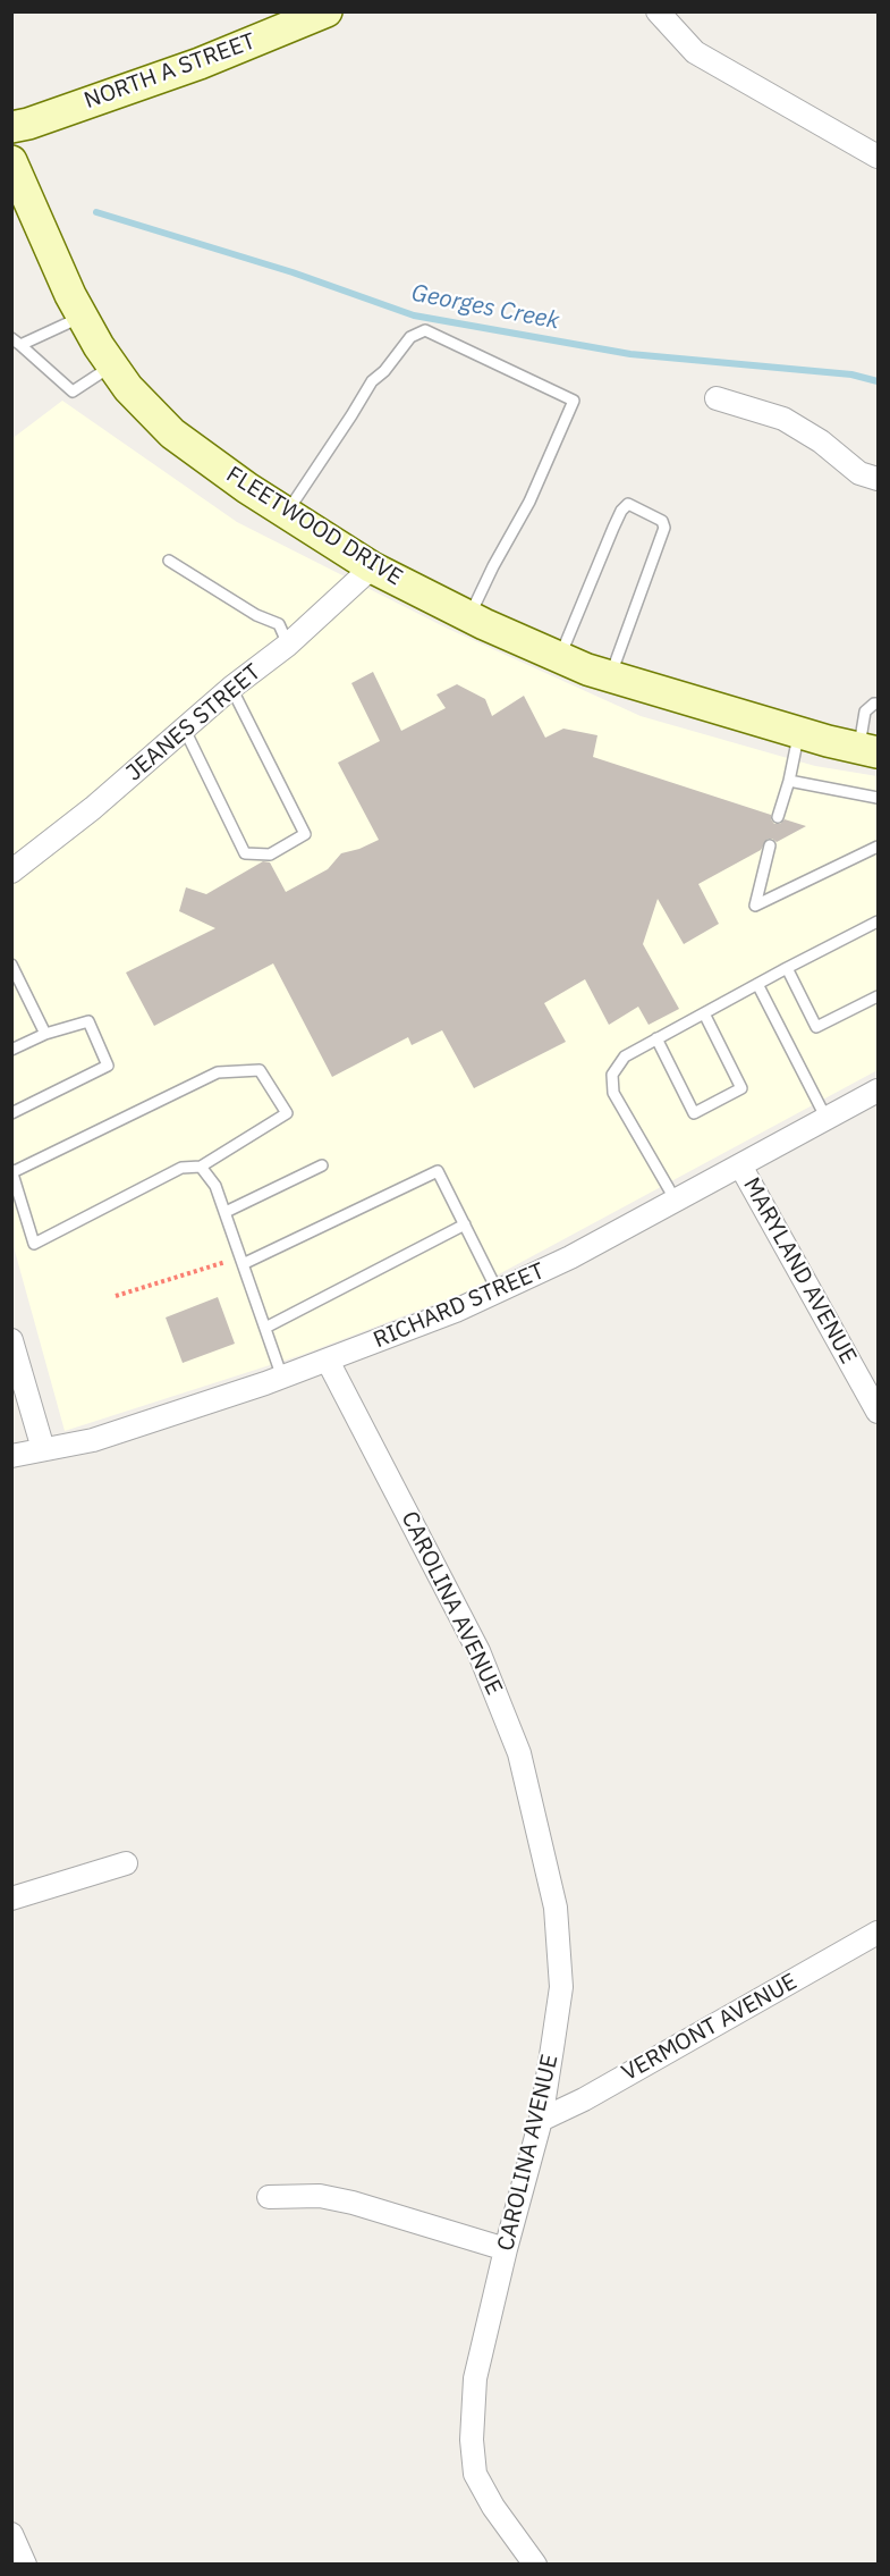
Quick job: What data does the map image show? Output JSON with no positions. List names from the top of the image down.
{
  "streets": {
    "street": [
      "NORTH A STREET",
      "FLEETWOOD DRIVE",
      "JEANES STREET",
      "MARYLAND AVENUE",
      "RICHARD STREET",
      "CAROLINA AVENUE",
      "VERMONT AVENUE"
    ]
  },
  "crossings": [
    ["FLEETWOOD DRIVE", "JEANES STREET"],
    ["MARYLAND AVENUE", "RICHARD STREET"],
    ["RICHARD STREET", "CAROLINA AVENUE"],
    ["CAROLINA AVENUE", "VERMONT AVENUE"]
  ],
  "water": ["Georges Creek"]
}
